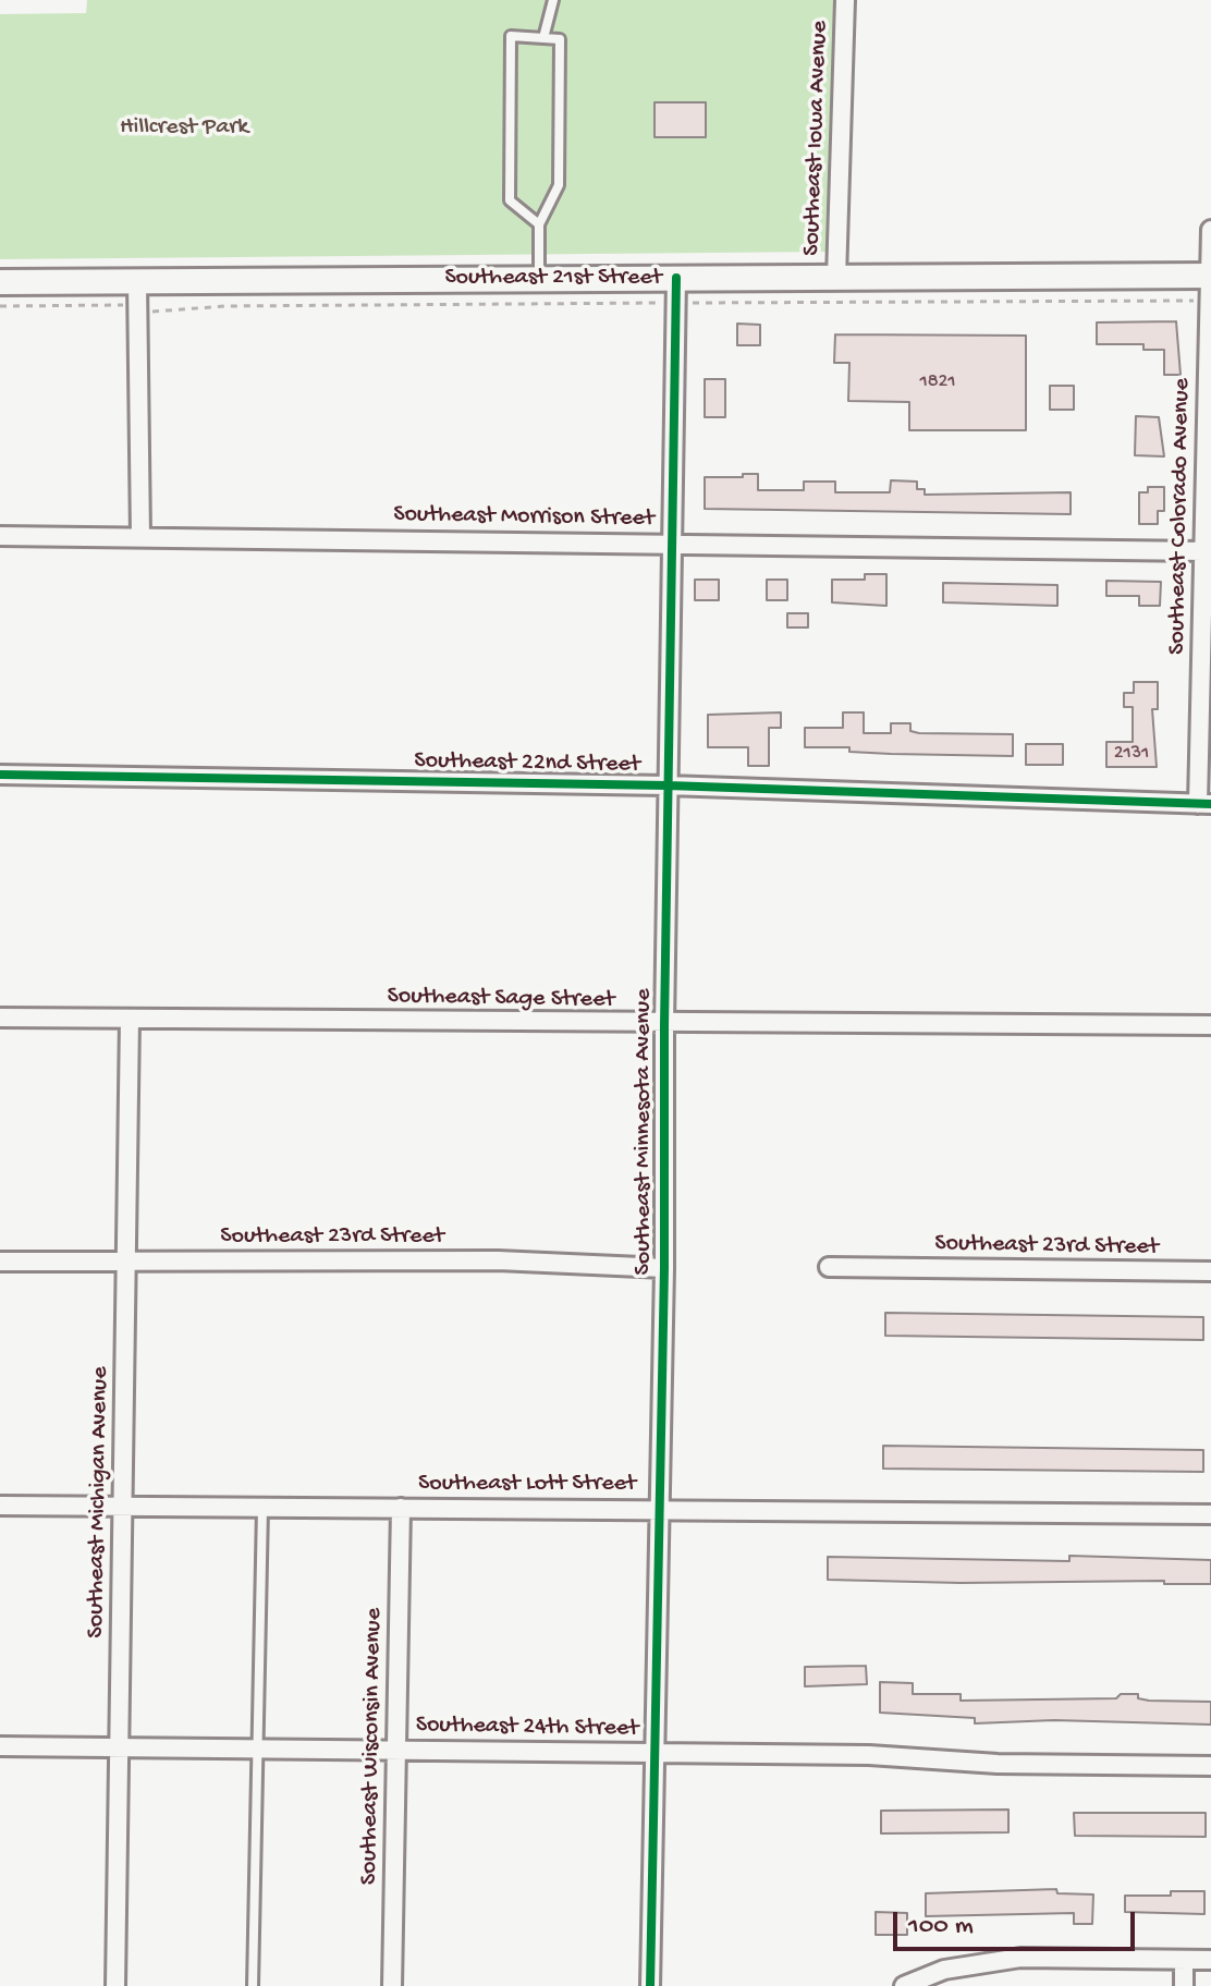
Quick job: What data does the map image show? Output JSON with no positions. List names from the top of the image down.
{
  "streets": {
    "main road": ["Southeast 21st Street"],
    "street": [
      "Southeast Iowa Avenue",
      "Southeast Colorado Avenue",
      "Southeast Morrison Street",
      "Southeast 22nd Street",
      "Southeast Sage Street",
      "Southeast Minnesota Avenue",
      "Southeast 23rd Street",
      "Southeast Lott Street",
      "Southeast Michigan Avenue",
      "Southeast 24th Street",
      "Southeast Wisconsin Avenue"
    ]
  },
  "crossings": [
    ["Southeast Iowa Avenue", "Southeast 21st Street"],
    ["Southeast 21st Street", "Southeast Colorado Avenue"],
    ["Southeast 21st Street", "Southeast Minnesota Avenue"],
    ["Southeast Colorado Avenue", "Southeast Morrison Street"],
    ["Southeast Colorado Avenue", "Southeast 22nd Street"],
    ["Southeast Morrison Street", "Southeast Minnesota Avenue"],
    ["Southeast 22nd Street", "Southeast Minnesota Avenue"],
    ["Southeast Sage Street", "Southeast Minnesota Avenue"],
    ["Southeast Sage Street", "Southeast Michigan Avenue"],
    ["Southeast Minnesota Avenue", "Southeast 23rd Street"],
    ["Southeast Minnesota Avenue", "Southeast Lott Street"],
    ["Southeast Minnesota Avenue", "Southeast 24th Street"],
    ["Southeast 23rd Street", "Southeast Michigan Avenue"],
    ["Southeast Lott Street", "Southeast Michigan Avenue"],
    ["Southeast Lott Street", "Southeast Wisconsin Avenue"],
    ["Southeast Michigan Avenue", "Southeast 24th Street"],
    ["Southeast 24th Street", "Southeast Wisconsin Avenue"]
  ],
  "parks": ["Hillcrest Park"],
  "house_numbers": ["1821", "2131"],
  "scale_bar": "100 m"
}
